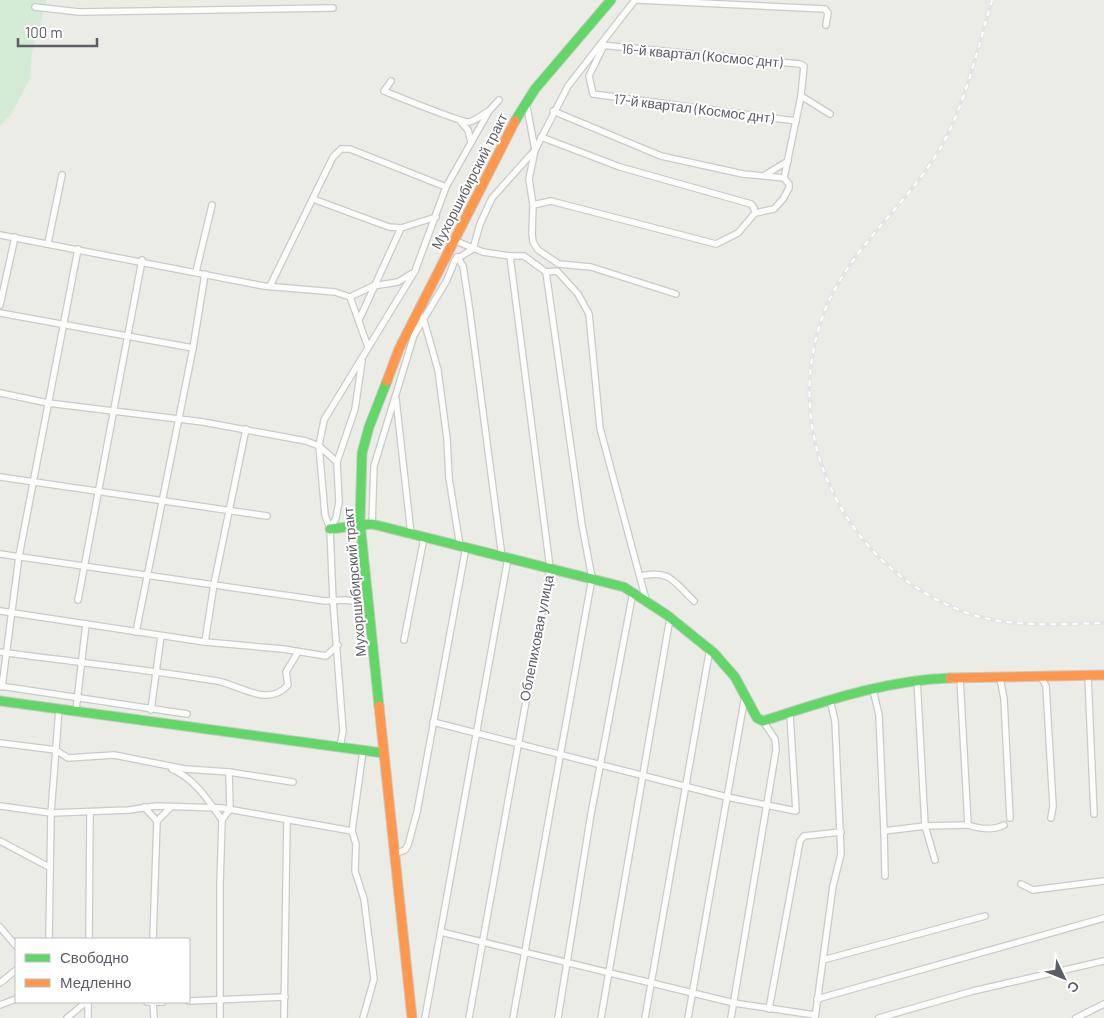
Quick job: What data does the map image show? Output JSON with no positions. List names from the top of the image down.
{
  "streets": {
    "street": [
      "16-й квартал (Космос днт)",
      "17-й квартал (Космос днт)",
      "Мухоршибирский тракт",
      "Облепиховая улица"
    ]
  },
  "crossings": [
    ["16-й квартал (Космос днт)", "17-й квартал (Космос днт)"]
  ],
  "legend": ["Свободно", "Медленно"],
  "scale_bar": "100 m",
  "north": "bottom right"
}
